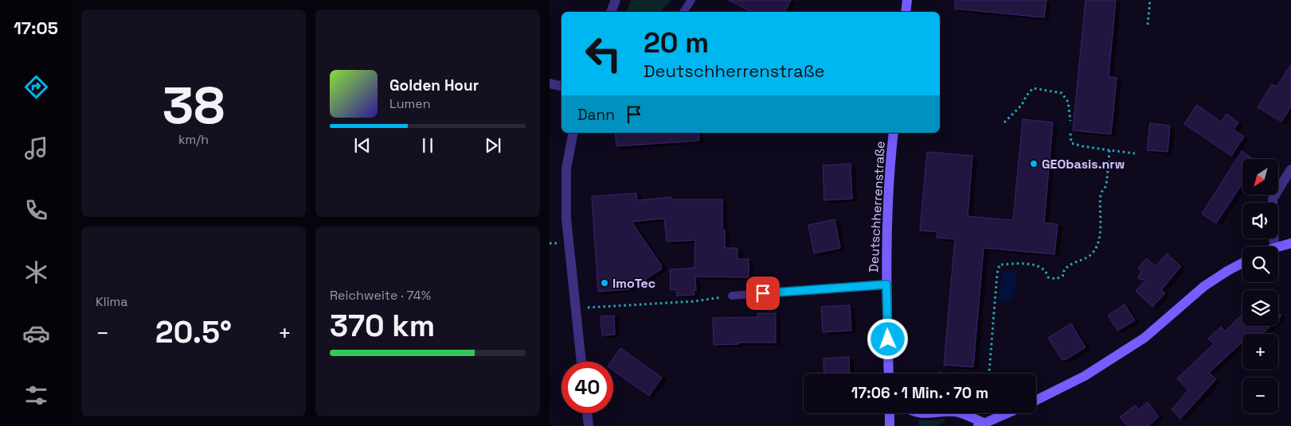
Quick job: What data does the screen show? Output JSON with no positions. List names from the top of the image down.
{
  "streets": {
    "street": ["Deutschherrenstraße"]
  },
  "places": ["GEObasis.nrw", "ImoTec"],
  "north": "bottom left",
  "page": {
    "tabs": "17:05",
    "tile": [
      ["38", "km/h"],
      "Klima",
      ["Reichweite · 74%", "370 km"]
    ],
    "turn": ["20 m", "Deutschherrenstraße"],
    "song": ["Golden Hour", "Lumen"],
    "then": "Dann",
    "map_buttons": ["+", "−"],
    "heat": ["−", "20.5°", "+"],
    "limit": "40",
    "trip": "17:06 · 1 Min. · 70 m"
  }
}
